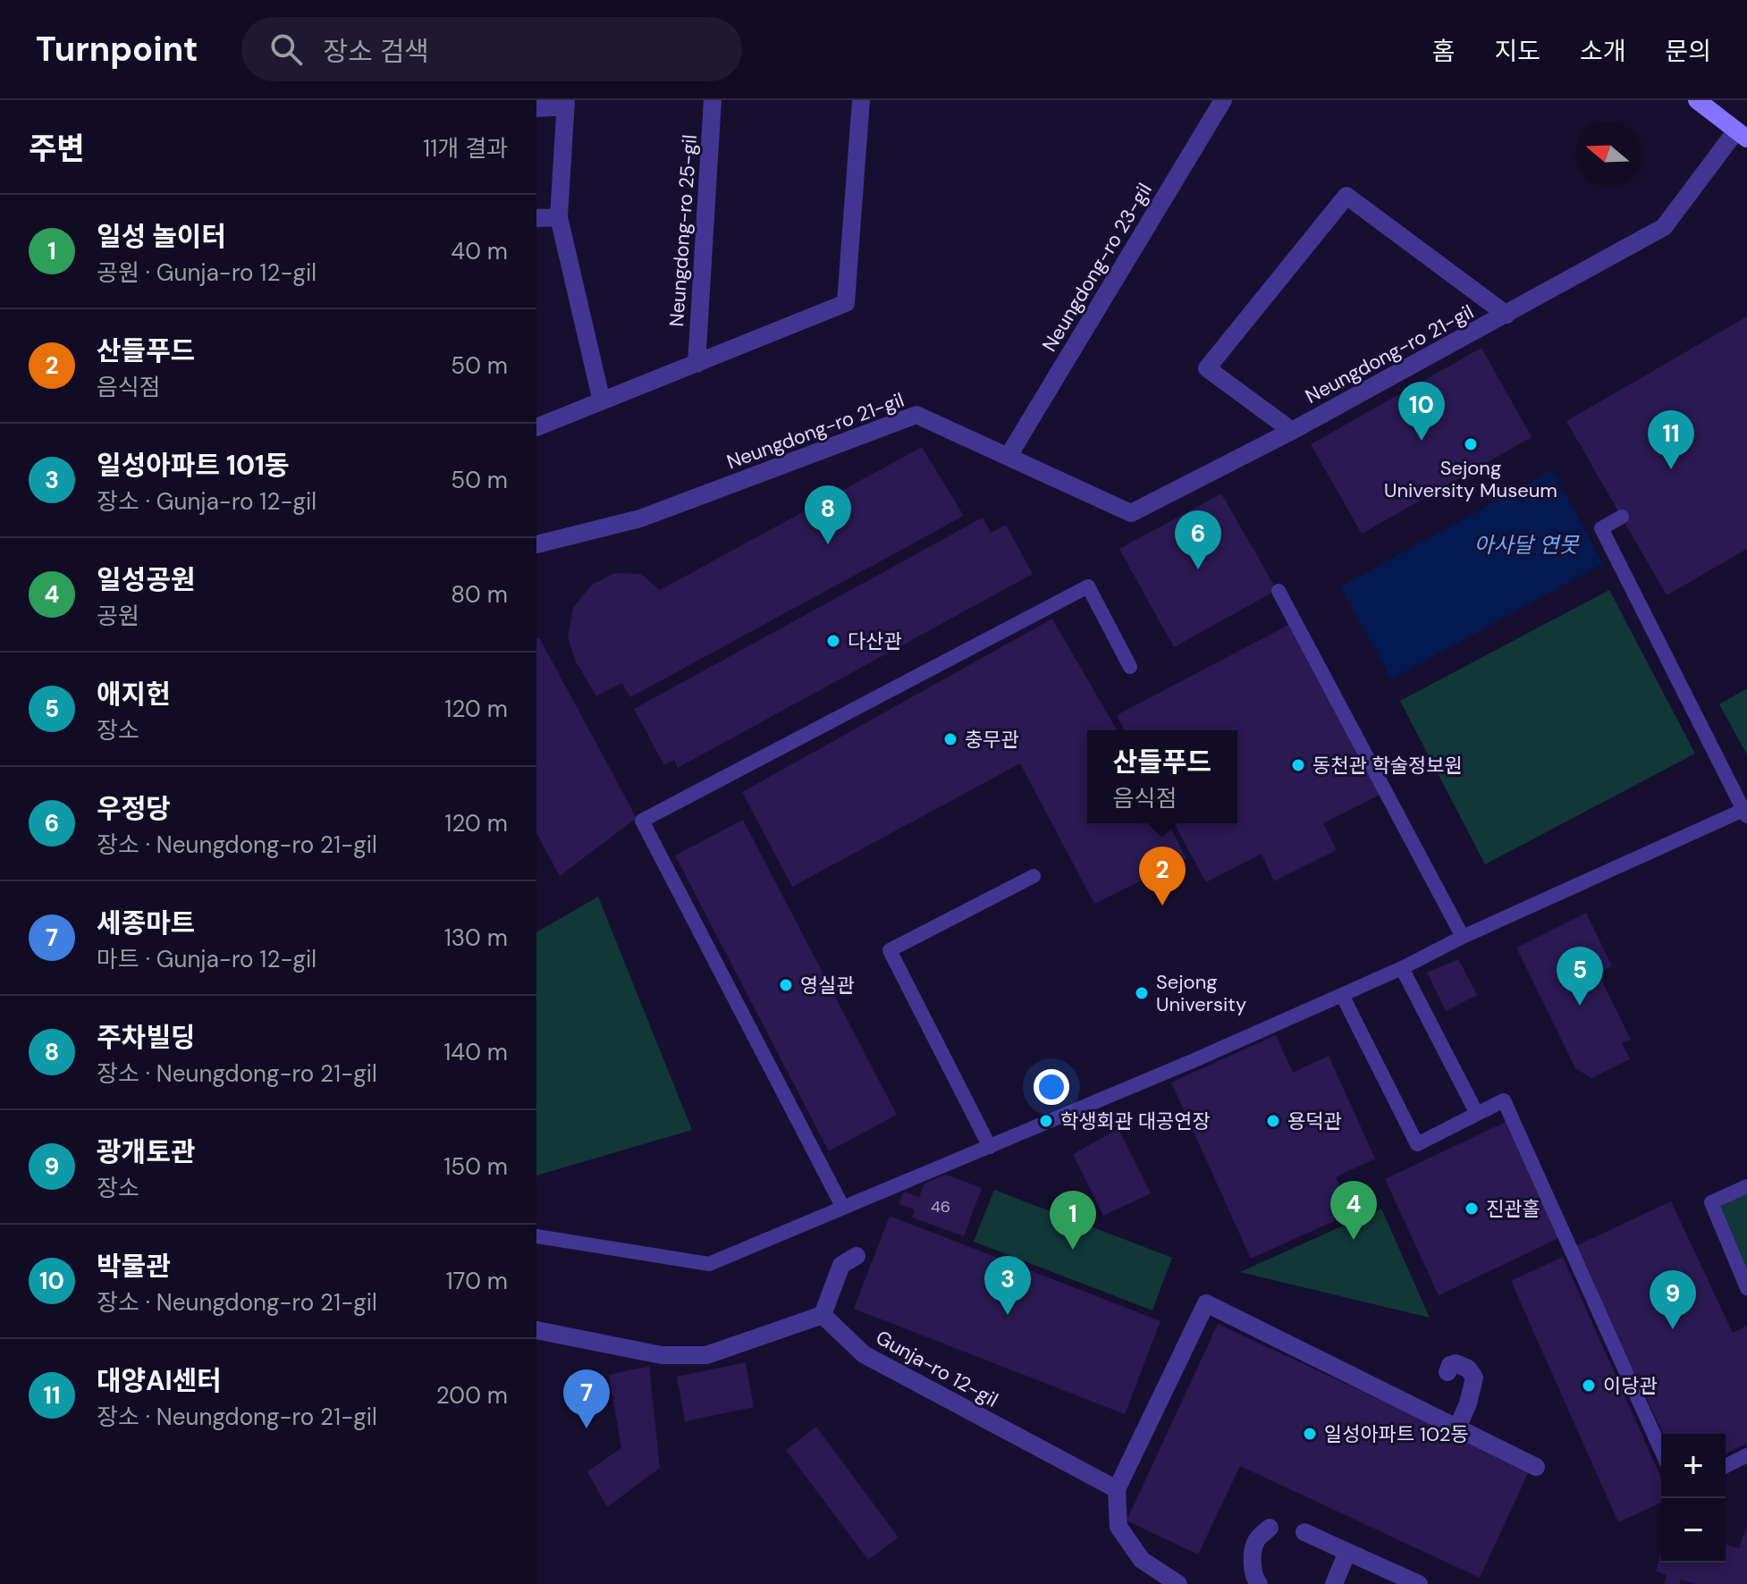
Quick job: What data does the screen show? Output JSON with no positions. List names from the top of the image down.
{
  "streets": {
    "street": [
      "Neungdong-ro 25-gil",
      "Neungdong-ro 23-gil",
      "Neungdong-ro 21-gil",
      "Gunja-ro 12-gil"
    ]
  },
  "crossings": [
    ["Neungdong-ro 23-gil", "Neungdong-ro 21-gil"]
  ],
  "water": ["아사달 연못"],
  "places": [
    "Sejong University Museum",
    "다산관",
    "충무관",
    "동천관 학술정보원",
    "영실관",
    "Sejong University",
    "학생회관 대공연장",
    "용덕관",
    "진관홀",
    "이당관",
    "일성아파트 102동"
  ],
  "house_numbers": ["46"],
  "north": "left",
  "page": {
    "header": "Turnpoint",
    "search": "장소 검색",
    "nav": [
      "홈",
      "지도",
      "소개",
      "문의"
    ],
    "heading": ["주변", "11개 결과"],
    "list": [
      {
        "mark": "1",
        "name": "일성 놀이터",
        "note": "공원 · Gunja-ro 12-gil",
        "value": "40 m"
      },
      {
        "mark": "2",
        "name": "산들푸드",
        "note": "음식점",
        "value": "50 m"
      },
      {
        "mark": "3",
        "name": "일성아파트 101동",
        "note": "장소 · Gunja-ro 12-gil",
        "value": "50 m"
      },
      {
        "mark": "4",
        "name": "일성공원",
        "note": "공원",
        "value": "80 m"
      },
      {
        "mark": "5",
        "name": "애지헌",
        "note": "장소",
        "value": "120 m"
      },
      {
        "mark": "6",
        "name": "우정당",
        "note": "장소 · Neungdong-ro 21-gil",
        "value": "120 m"
      },
      {
        "mark": "7",
        "name": "세종마트",
        "note": "마트 · Gunja-ro 12-gil",
        "value": "130 m"
      },
      {
        "mark": "8",
        "name": "주차빌딩",
        "note": "장소 · Neungdong-ro 21-gil",
        "value": "140 m"
      },
      {
        "mark": "9",
        "name": "광개토관",
        "note": "장소",
        "value": "150 m"
      },
      {
        "mark": "10",
        "name": "박물관",
        "note": "장소 · Neungdong-ro 21-gil",
        "value": "170 m"
      },
      {
        "mark": "11",
        "name": "대양AI센터",
        "note": "장소 · Neungdong-ro 21-gil",
        "value": "200 m"
      }
    ],
    "pins": [
      "10",
      "11",
      "8",
      "6",
      "2",
      "5",
      "4",
      "1",
      "3",
      "9",
      "7"
    ],
    "popup": ["산들푸드", "음식점"],
    "map_buttons": ["+", "−"]
  }
}
